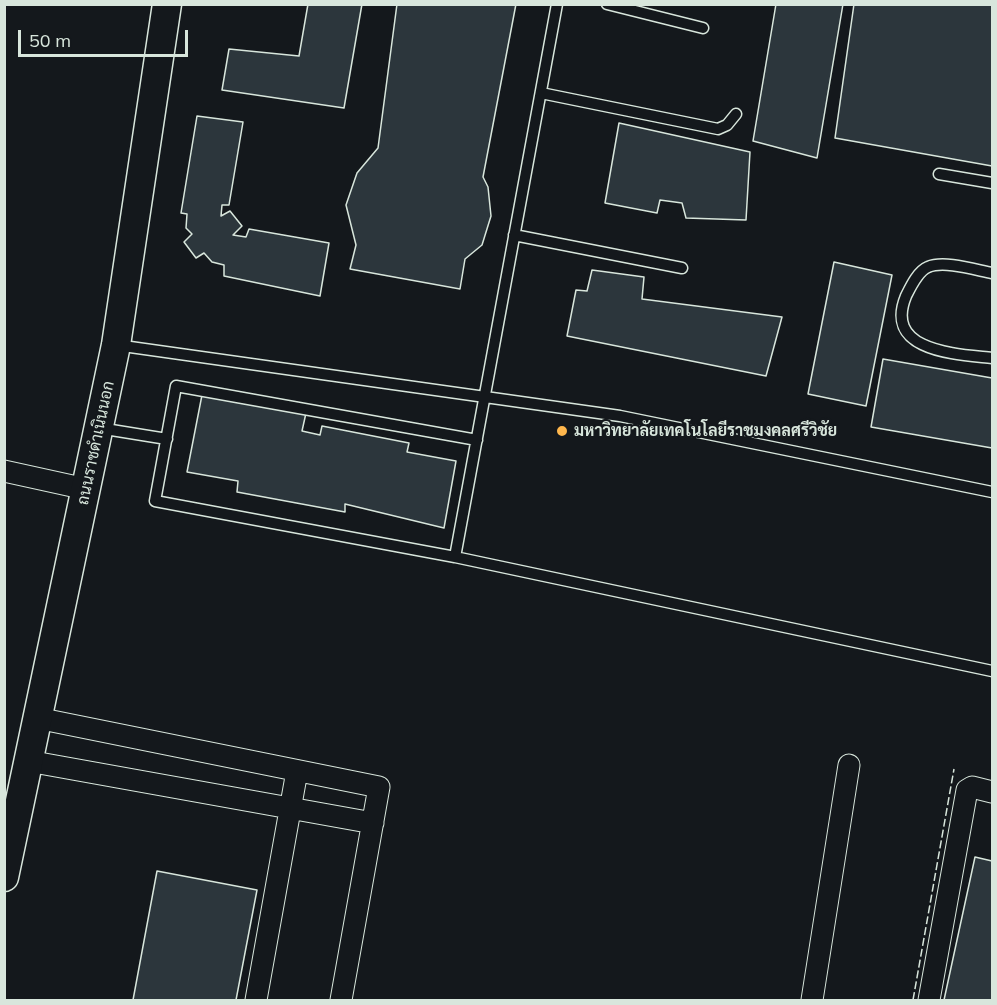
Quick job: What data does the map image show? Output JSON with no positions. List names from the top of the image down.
{
  "streets": {
    "street": ["ถนนราชดำเนินนอก"]
  },
  "places": ["มหาวิทยาลัยเทคโนโลยีราชมงคลศรีวิชัย"],
  "scale_bar": "50 m"
}
